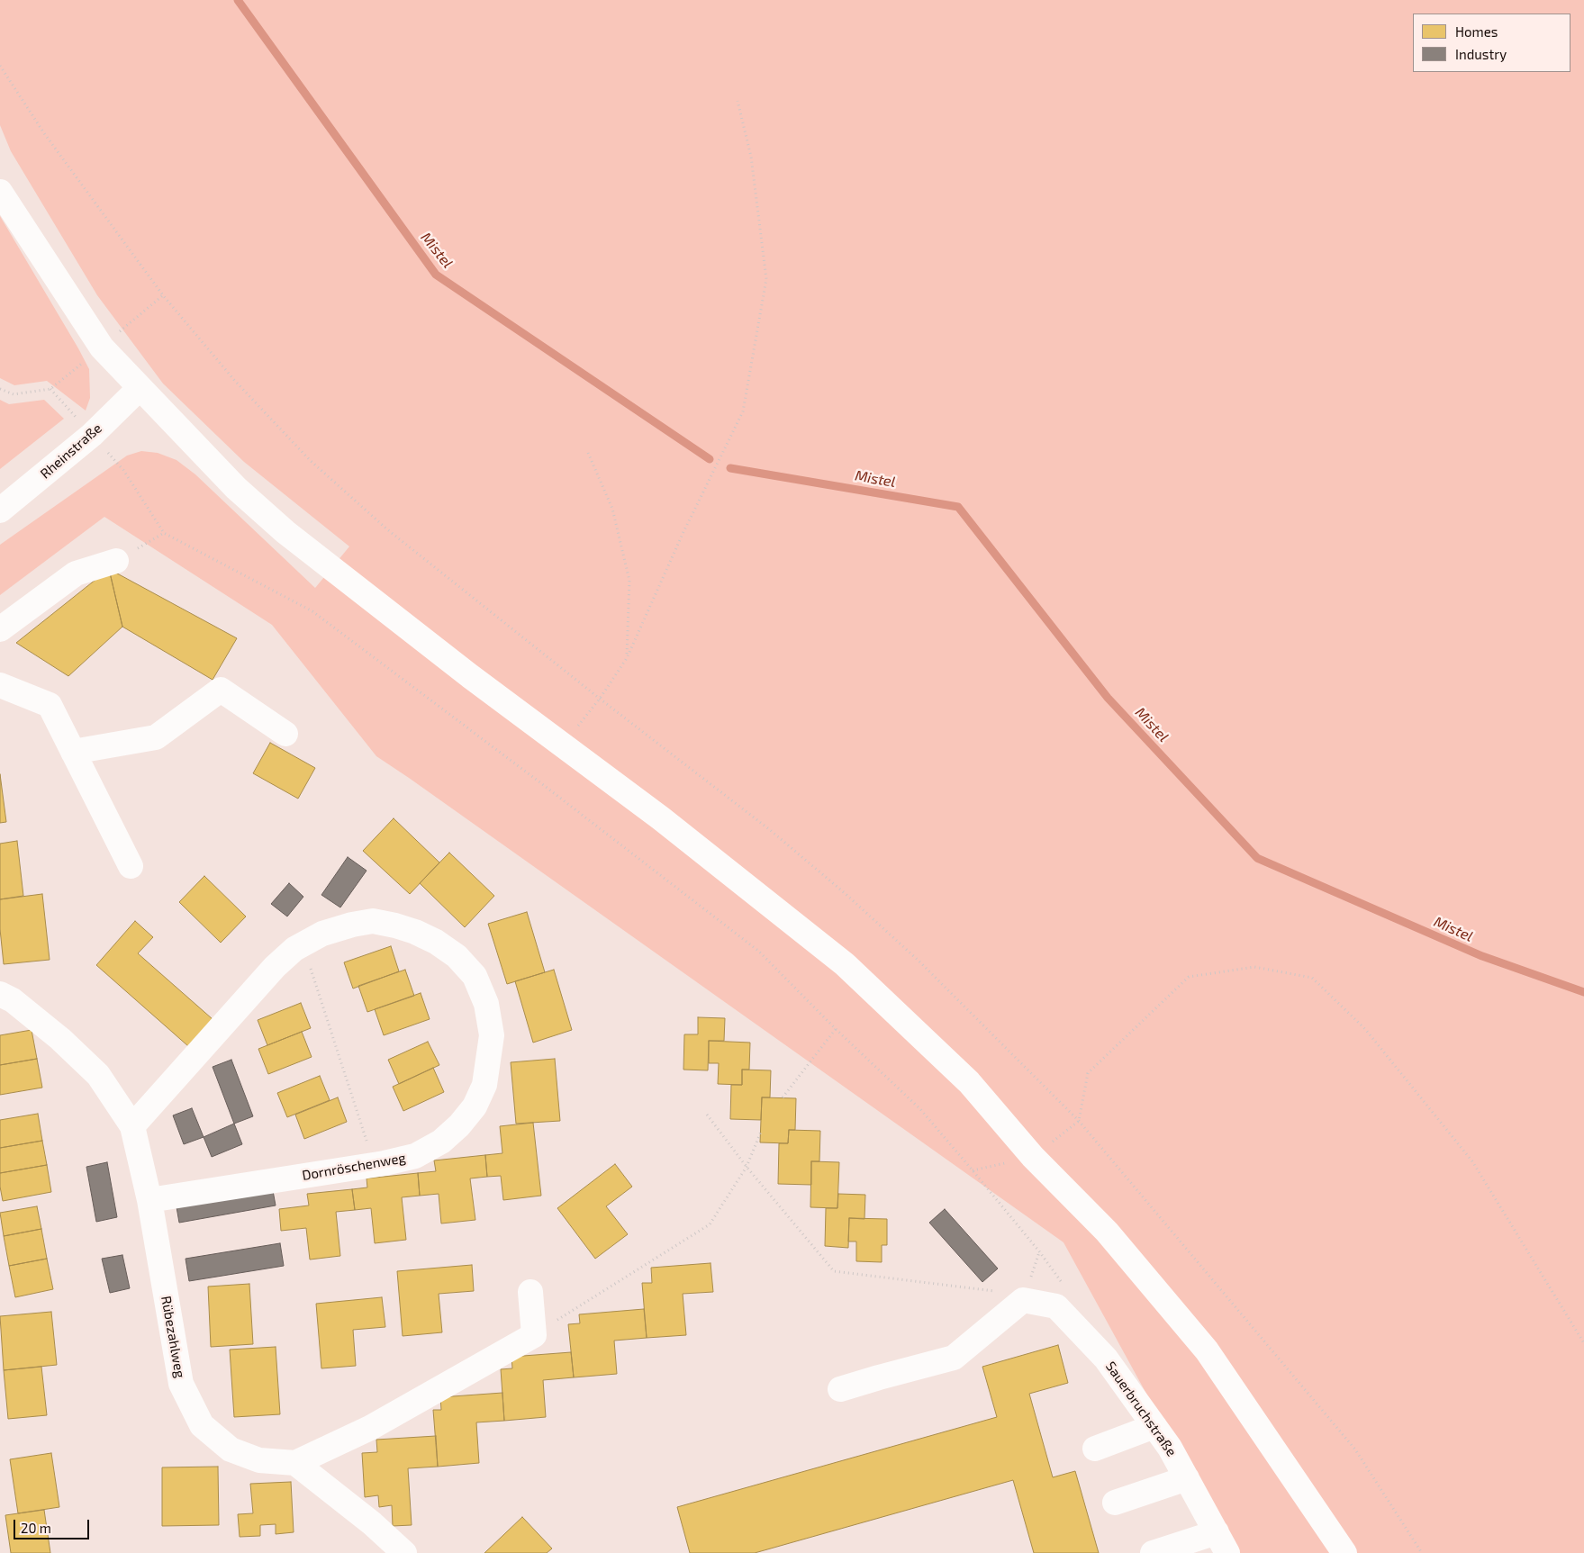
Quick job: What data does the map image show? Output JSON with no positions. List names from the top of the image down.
{
  "streets": {
    "street": [
      "Rheinstraße",
      "Dornröschenweg",
      "Rübezahlweg",
      "Sauerbruchstraße"
    ]
  },
  "crossings": [
    ["Dornröschenweg", "Rübezahlweg"]
  ],
  "water": ["Mistel"],
  "legend": ["Homes", "Industry"],
  "scale_bar": "20 m"
}
